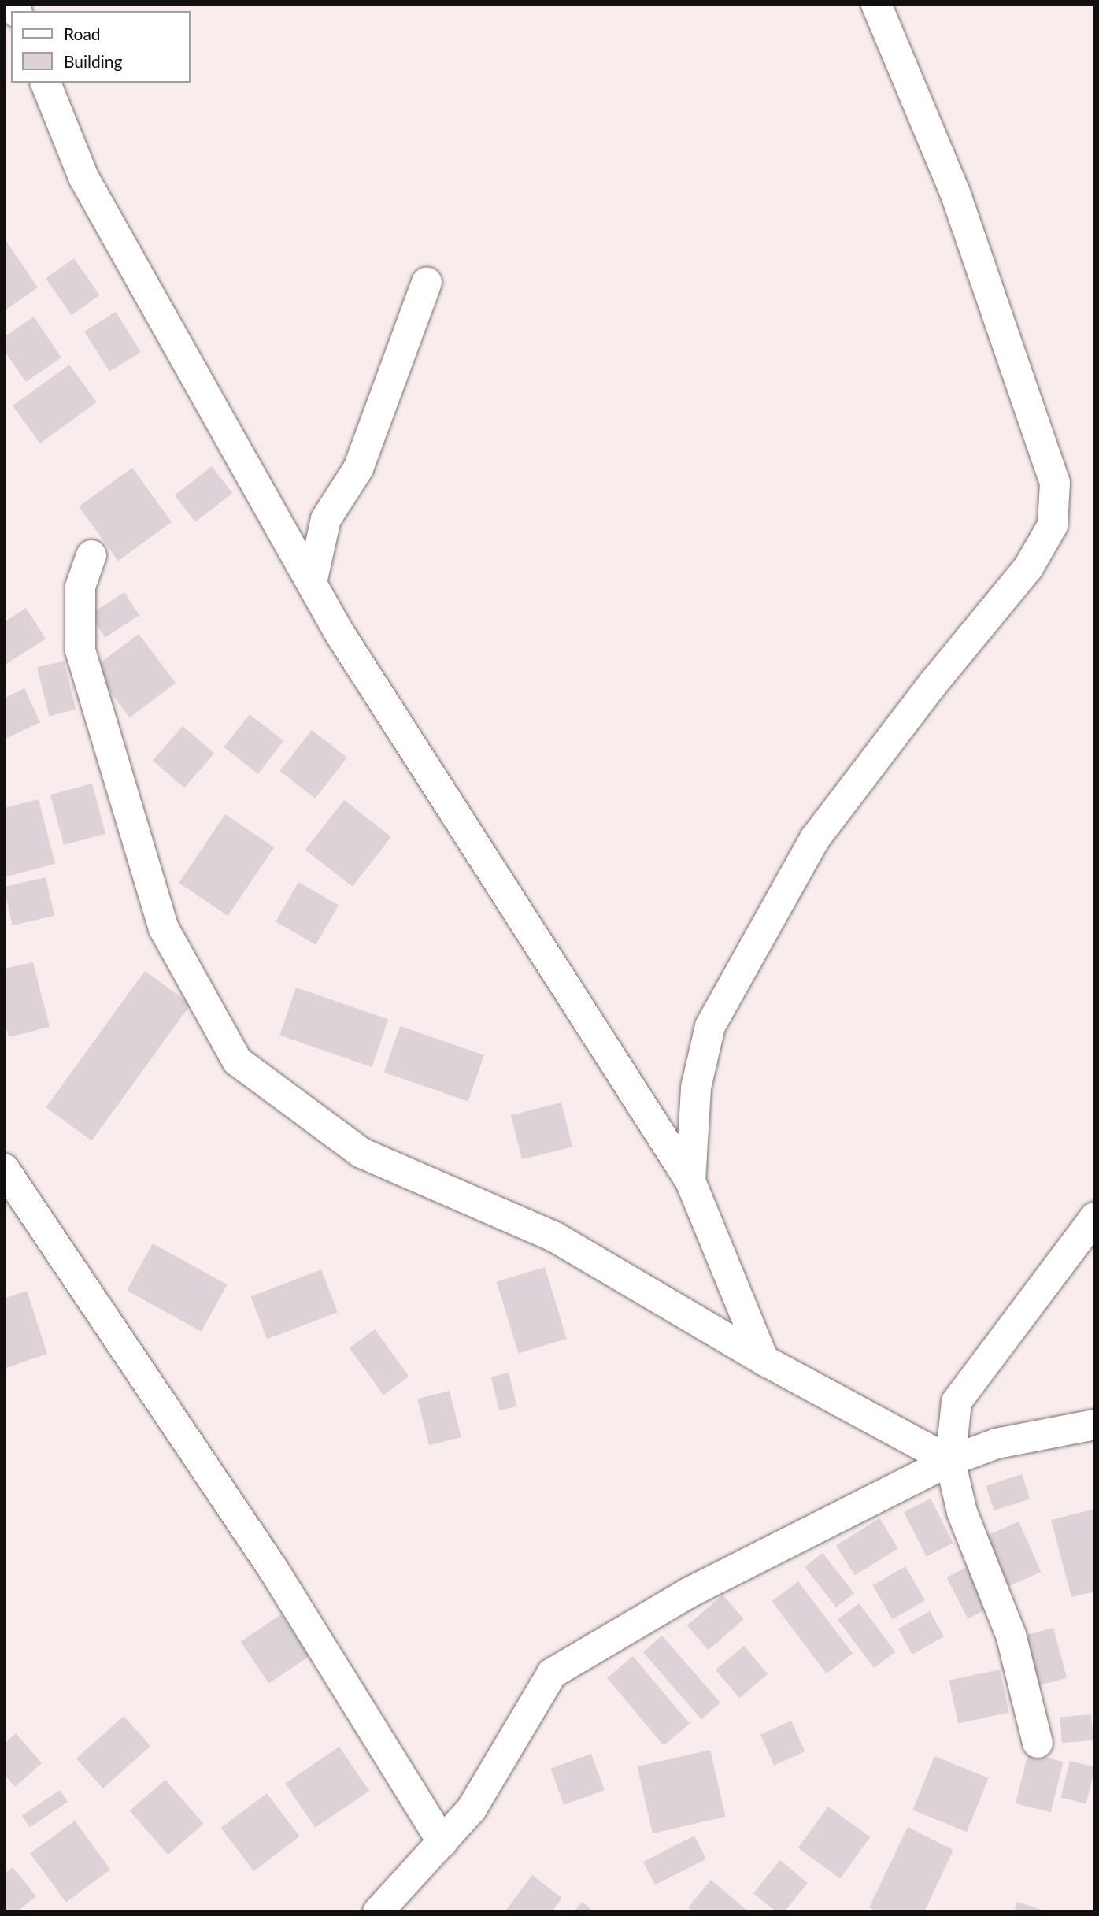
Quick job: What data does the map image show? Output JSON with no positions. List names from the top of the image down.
{
  "legend": ["Road", "Building"]
}
